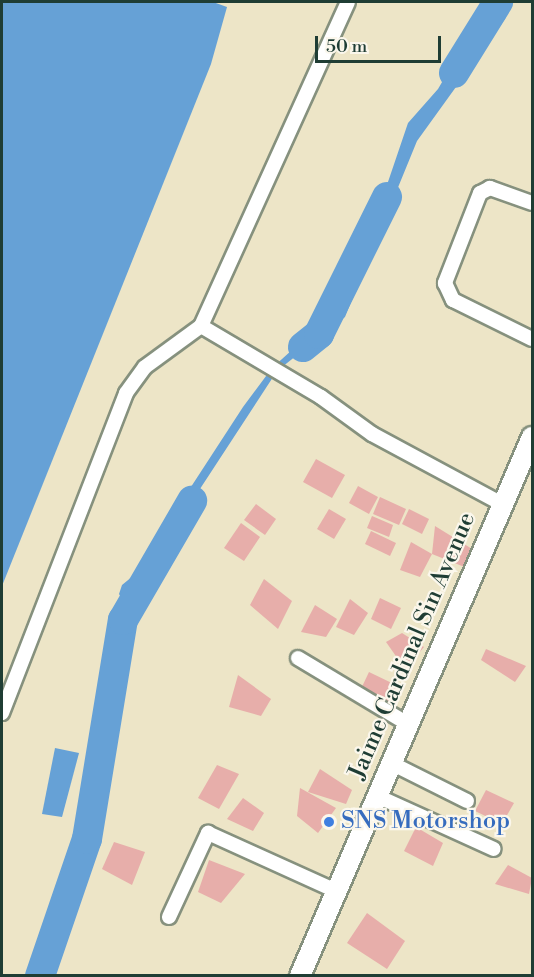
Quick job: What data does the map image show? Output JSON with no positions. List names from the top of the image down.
{
  "streets": {
    "main road": ["Jaime Cardinal Sin Avenue"]
  },
  "places": ["SNS Motorshop"],
  "scale_bar": "50 m"
}
